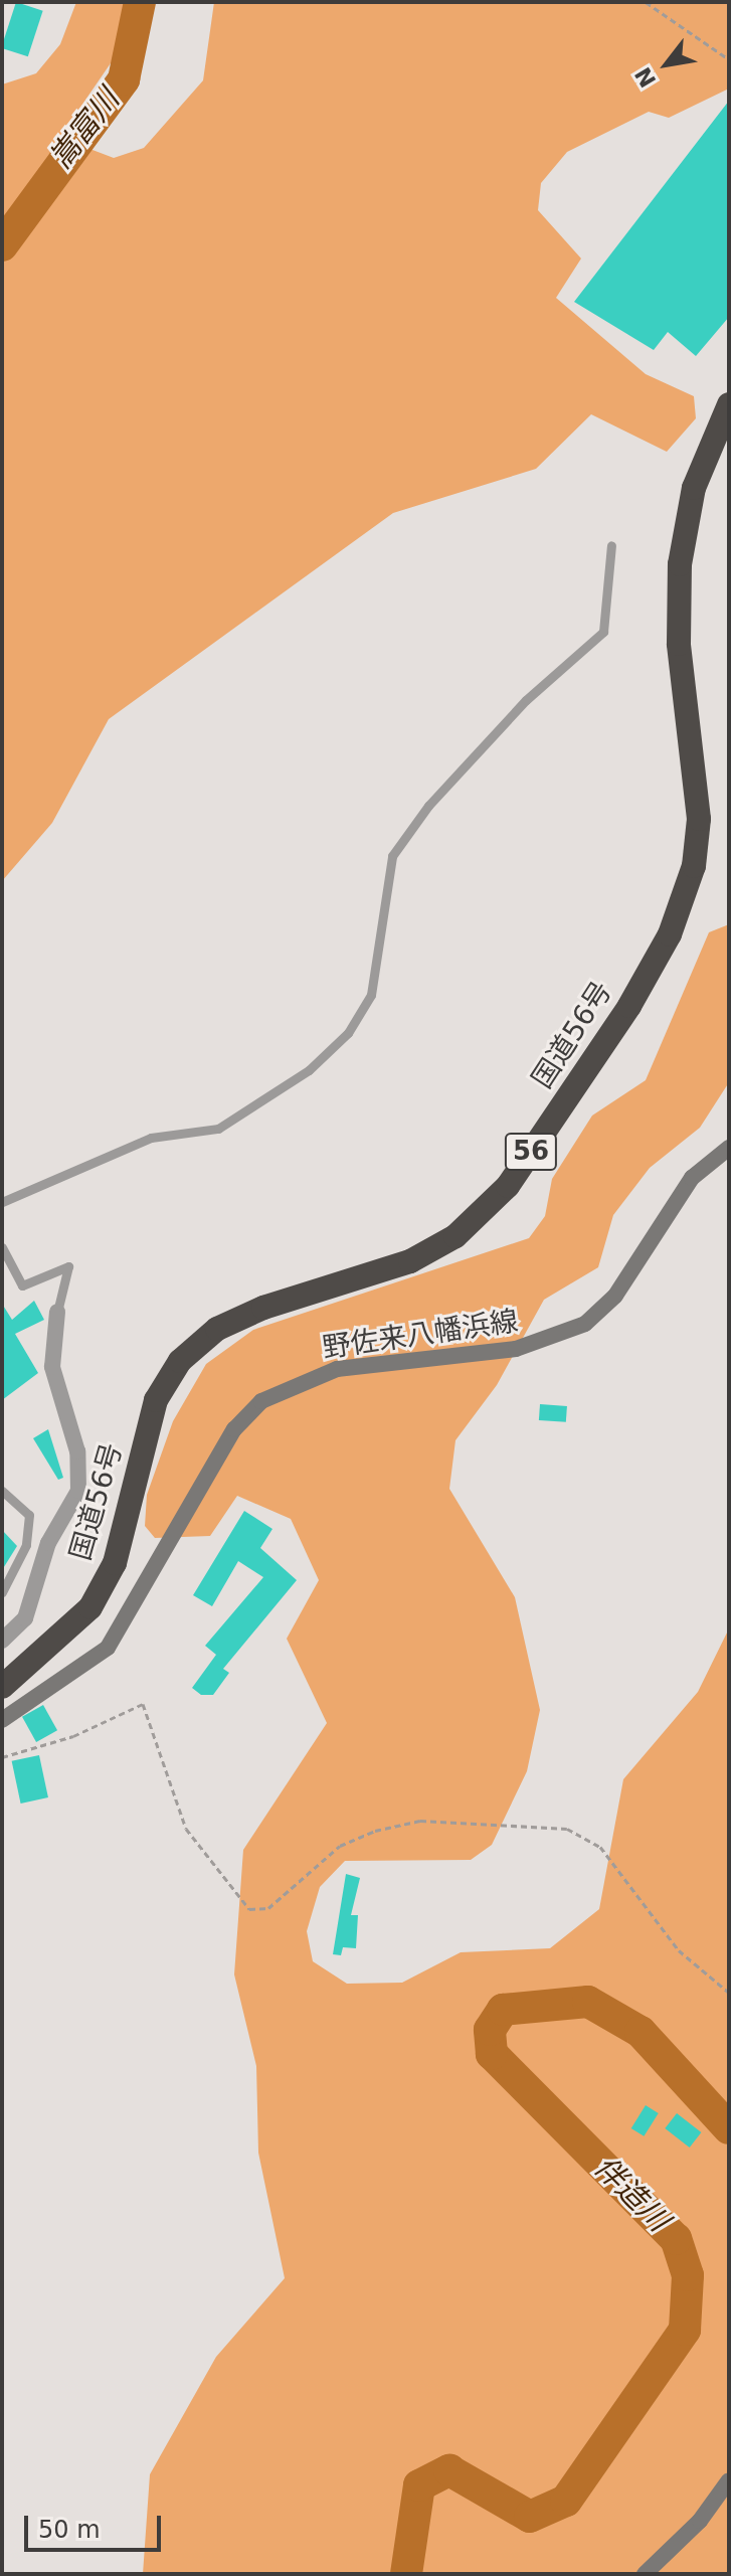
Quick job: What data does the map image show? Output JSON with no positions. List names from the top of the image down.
{
  "streets": {
    "highway": ["国道56号", "56"],
    "main road": ["野佐来八幡浜線"]
  },
  "water": ["嵩富川", "伴造川"],
  "scale_bar": "50 m",
  "north": "bottom left"
}
